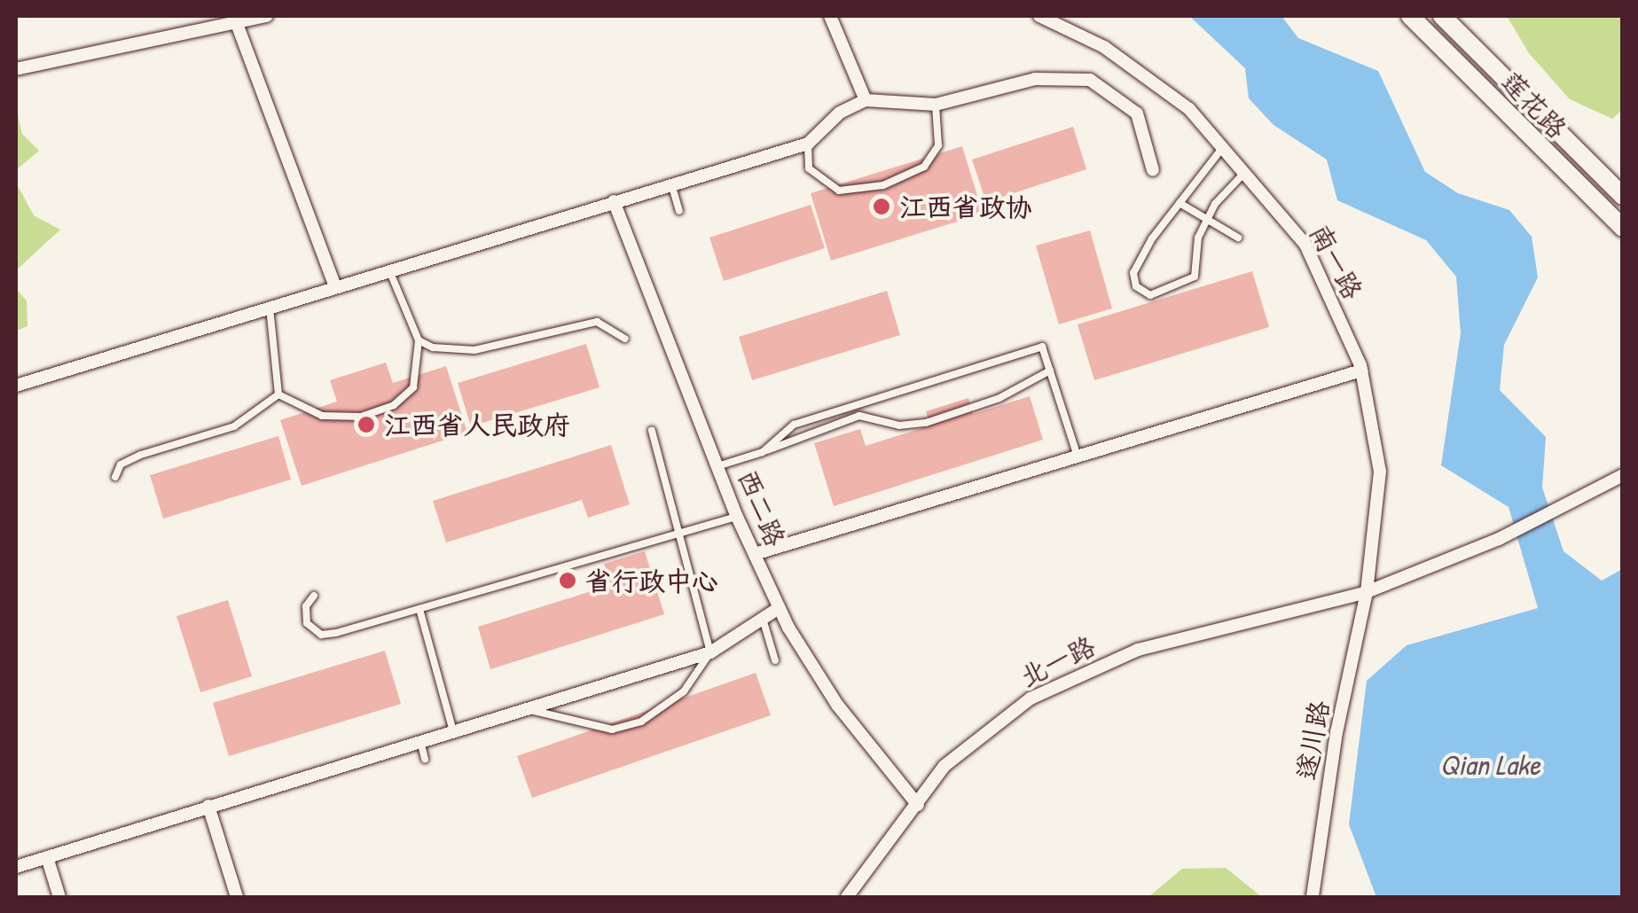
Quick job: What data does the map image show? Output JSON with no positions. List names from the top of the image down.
{
  "streets": {
    "main road": ["莲花路"],
    "street": [
      "南一路",
      "西二路",
      "北一路",
      "遂川路"
    ]
  },
  "crossings": [
    ["南一路", "北一路"],
    ["南一路", "遂川路"],
    ["西二路", "北一路"],
    ["北一路", "遂川路"]
  ],
  "water": ["Qian Lake"],
  "places": ["江西省政协", "江西省人民政府", "省行政中心"]
}
